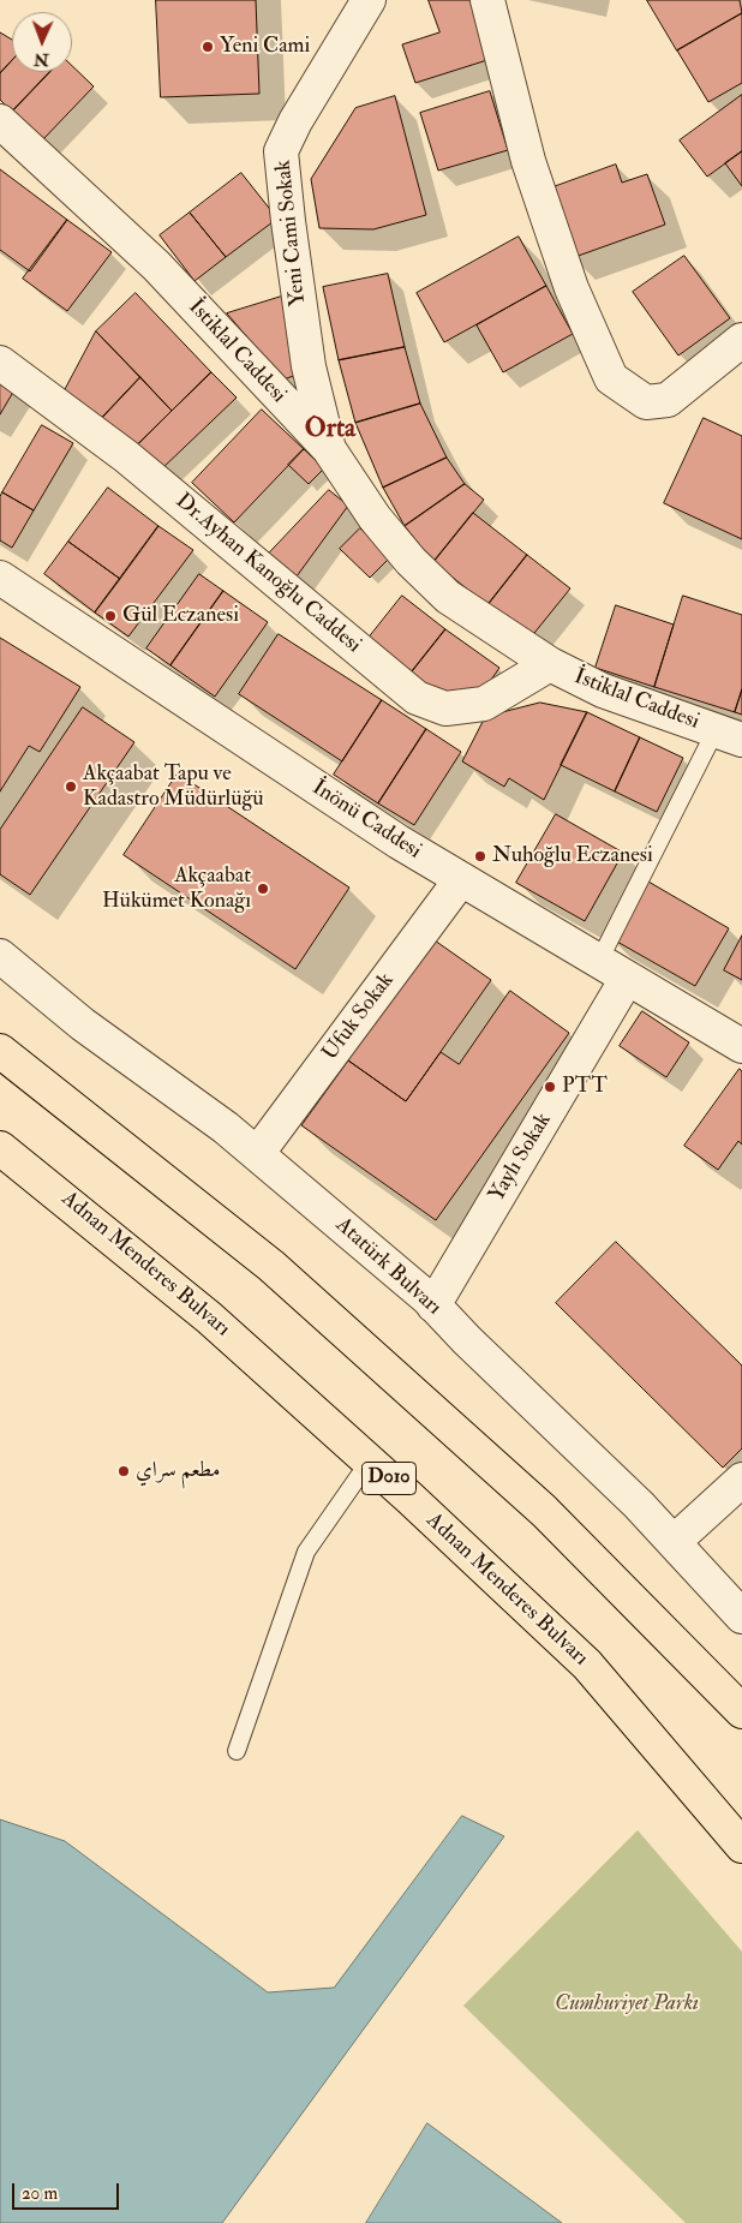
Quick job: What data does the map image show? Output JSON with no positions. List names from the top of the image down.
{
  "streets": {
    "highway": ["Adnan Menderes Bulvarı", "D010"],
    "street": [
      "Yeni Cami Sokak",
      "İstiklal Caddesi",
      "Dr.Ayhan Kanoğlu Caddesi",
      "İnönü Caddesi",
      "Ufuk Sokak",
      "Yaylı Sokak",
      "Atatürk Bulvarı"
    ]
  },
  "crossings": [
    ["Yeni Cami Sokak", "İstiklal Caddesi"],
    ["İstiklal Caddesi", "Dr.Ayhan Kanoğlu Caddesi"],
    ["İnönü Caddesi", "Ufuk Sokak"],
    ["İnönü Caddesi", "Yaylı Sokak"],
    ["Ufuk Sokak", "Atatürk Bulvarı"],
    ["Yaylı Sokak", "Atatürk Bulvarı"]
  ],
  "districts": ["Orta"],
  "parks": ["Cumhuriyet Parkı"],
  "places": [
    "Yeni Cami",
    "Gül Eczanesi",
    "Akçaabat Tapu ve Kadastro Müdürlüğü",
    "Nuhoğlu Eczanesi",
    "Akçaabat Hükümet Konağı",
    "PTT",
    "مطعم سراي"
  ],
  "scale_bar": "20 m",
  "north": "bottom"
}
